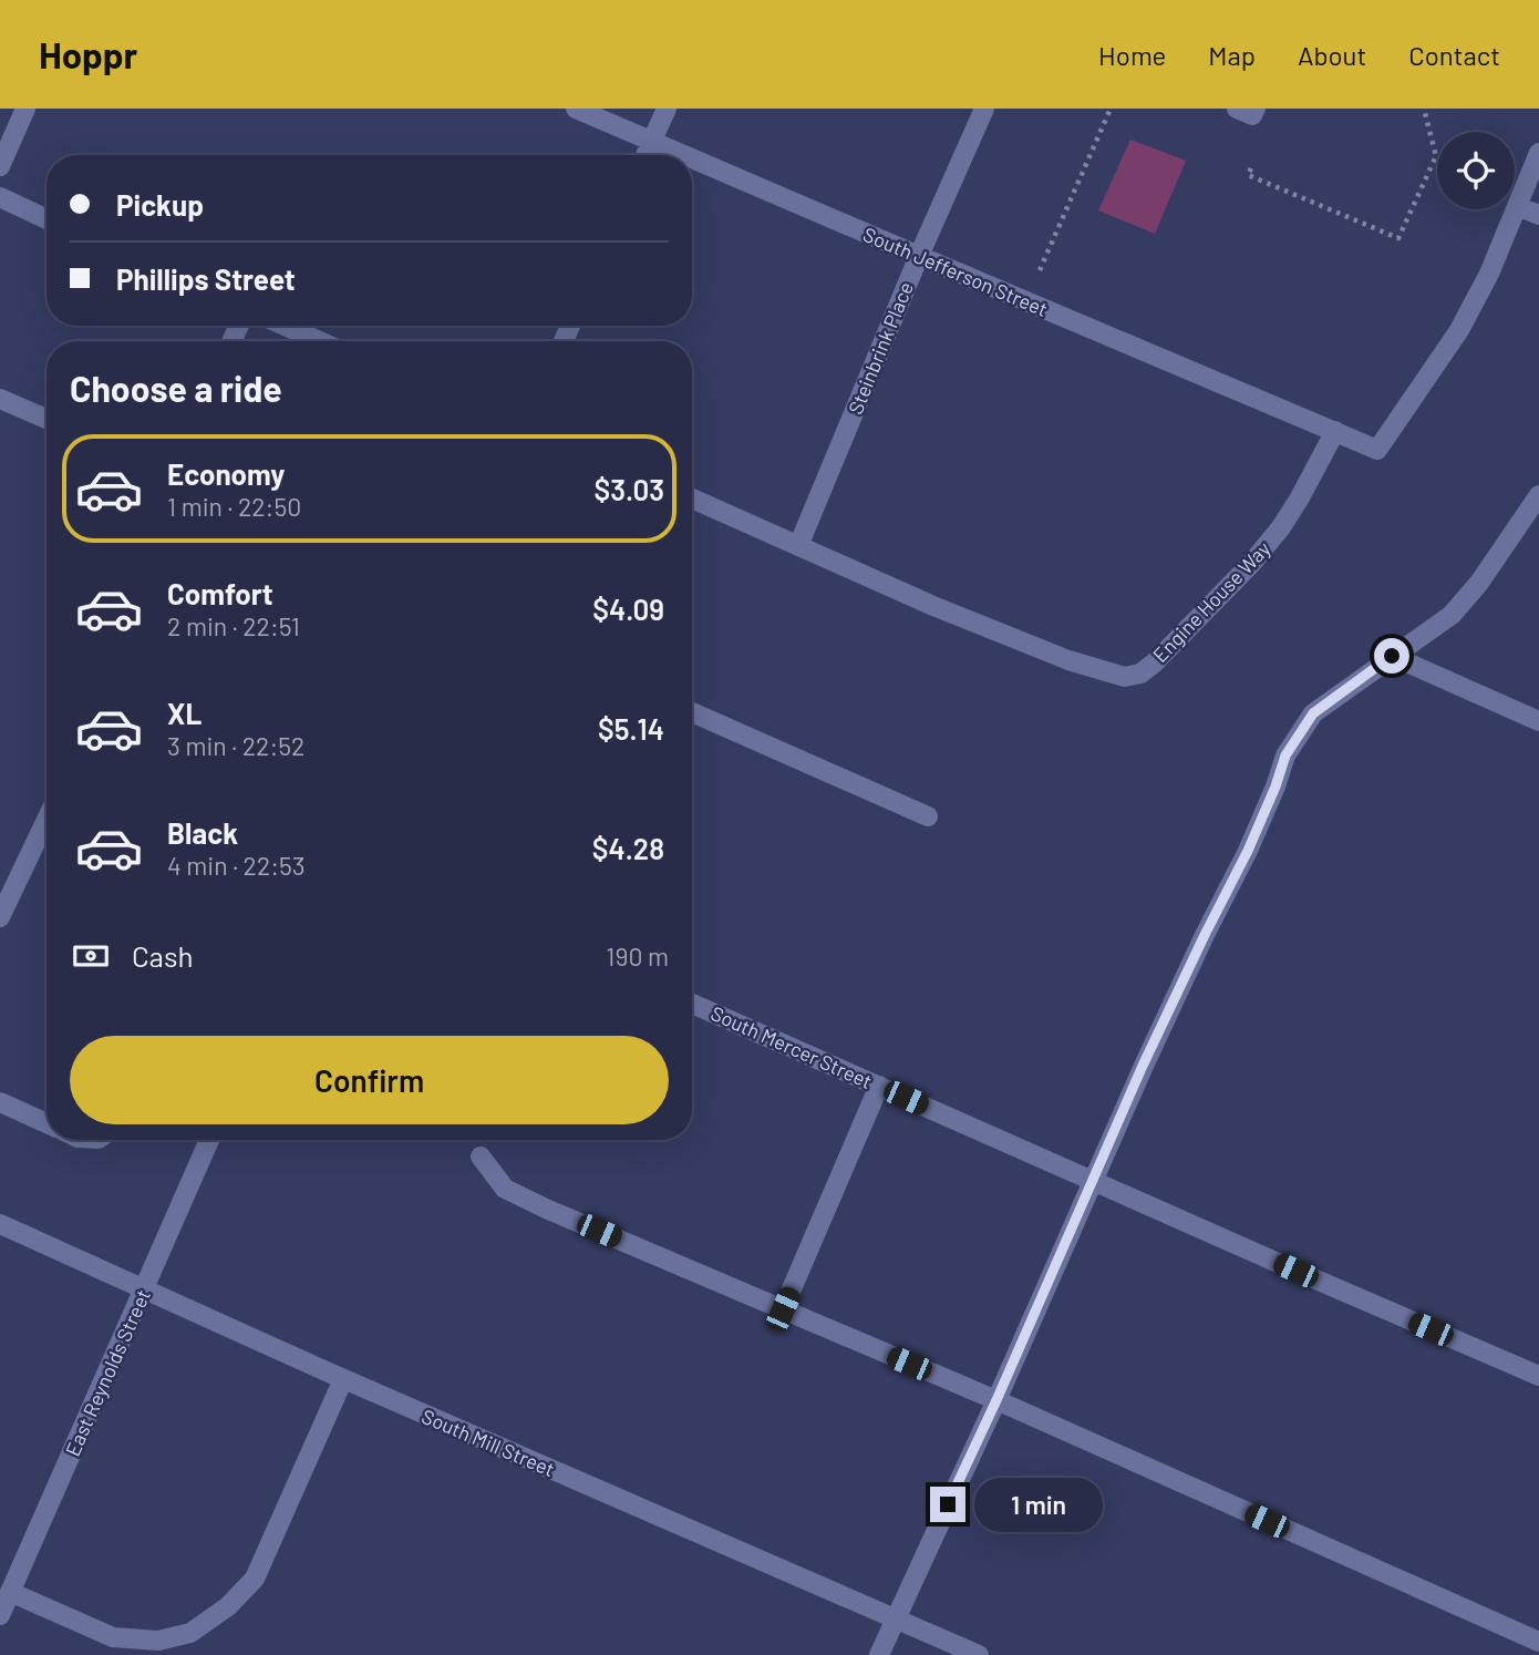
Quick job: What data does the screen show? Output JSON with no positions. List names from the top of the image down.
{
  "streets": {
    "street": [
      "South Jefferson Street",
      "Steinbrink Place",
      "Engine House Way",
      "South Mercer Street",
      "East Reynolds Street",
      "South Mill Street"
    ]
  },
  "crossings": [
    ["South Jefferson Street", "Steinbrink Place"],
    ["South Jefferson Street", "Engine House Way"],
    ["Steinbrink Place", "Engine House Way"],
    ["East Reynolds Street", "South Mill Street"]
  ],
  "page": {
    "header": "Hoppr",
    "nav": [
      "Home",
      "Map",
      "About",
      "Contact"
    ],
    "banner": ["Pickup", "Phillips Street"],
    "heading": "Choose a ride",
    "list": [
      {
        "name": "Economy",
        "note": "1 min · 22:50",
        "value": "$3.03"
      },
      {
        "name": "Comfort",
        "note": "2 min · 22:51",
        "value": "$4.09"
      },
      {
        "name": "XL",
        "note": "3 min · 22:52",
        "value": "$5.14"
      },
      {
        "name": "Black",
        "note": "4 min · 22:53",
        "value": "$4.28"
      }
    ],
    "pay": ["Cash", "190 m"],
    "buttons": "Confirm",
    "bubble": "1 min"
  }
}
